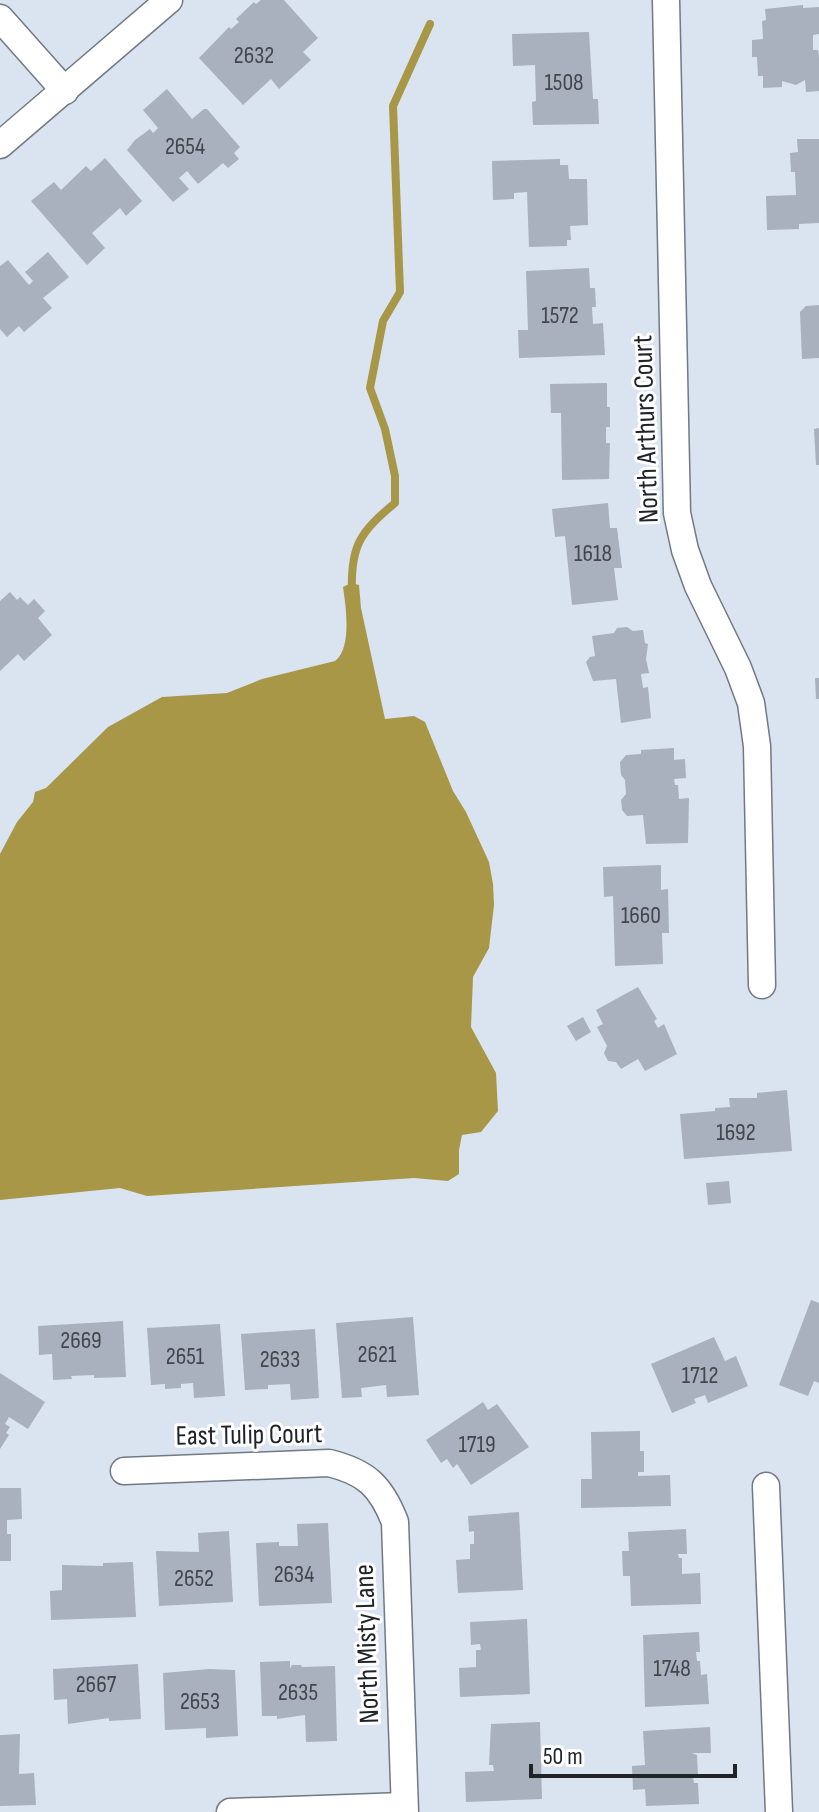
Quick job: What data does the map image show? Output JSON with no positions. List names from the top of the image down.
{
  "streets": {
    "street": ["North Arthurs Court", "East Tulip Court", "North Misty Lane"]
  },
  "crossings": [
    ["East Tulip Court", "North Misty Lane"]
  ],
  "house_numbers": [
    "2632",
    "1508",
    "2654",
    "1572",
    "1618",
    "1660",
    "1692",
    "2669",
    "2621",
    "2651",
    "2633",
    "1712",
    "1719",
    "2634",
    "2652",
    "1748",
    "2667",
    "2635",
    "2653"
  ],
  "scale_bar": "50 m"
}
